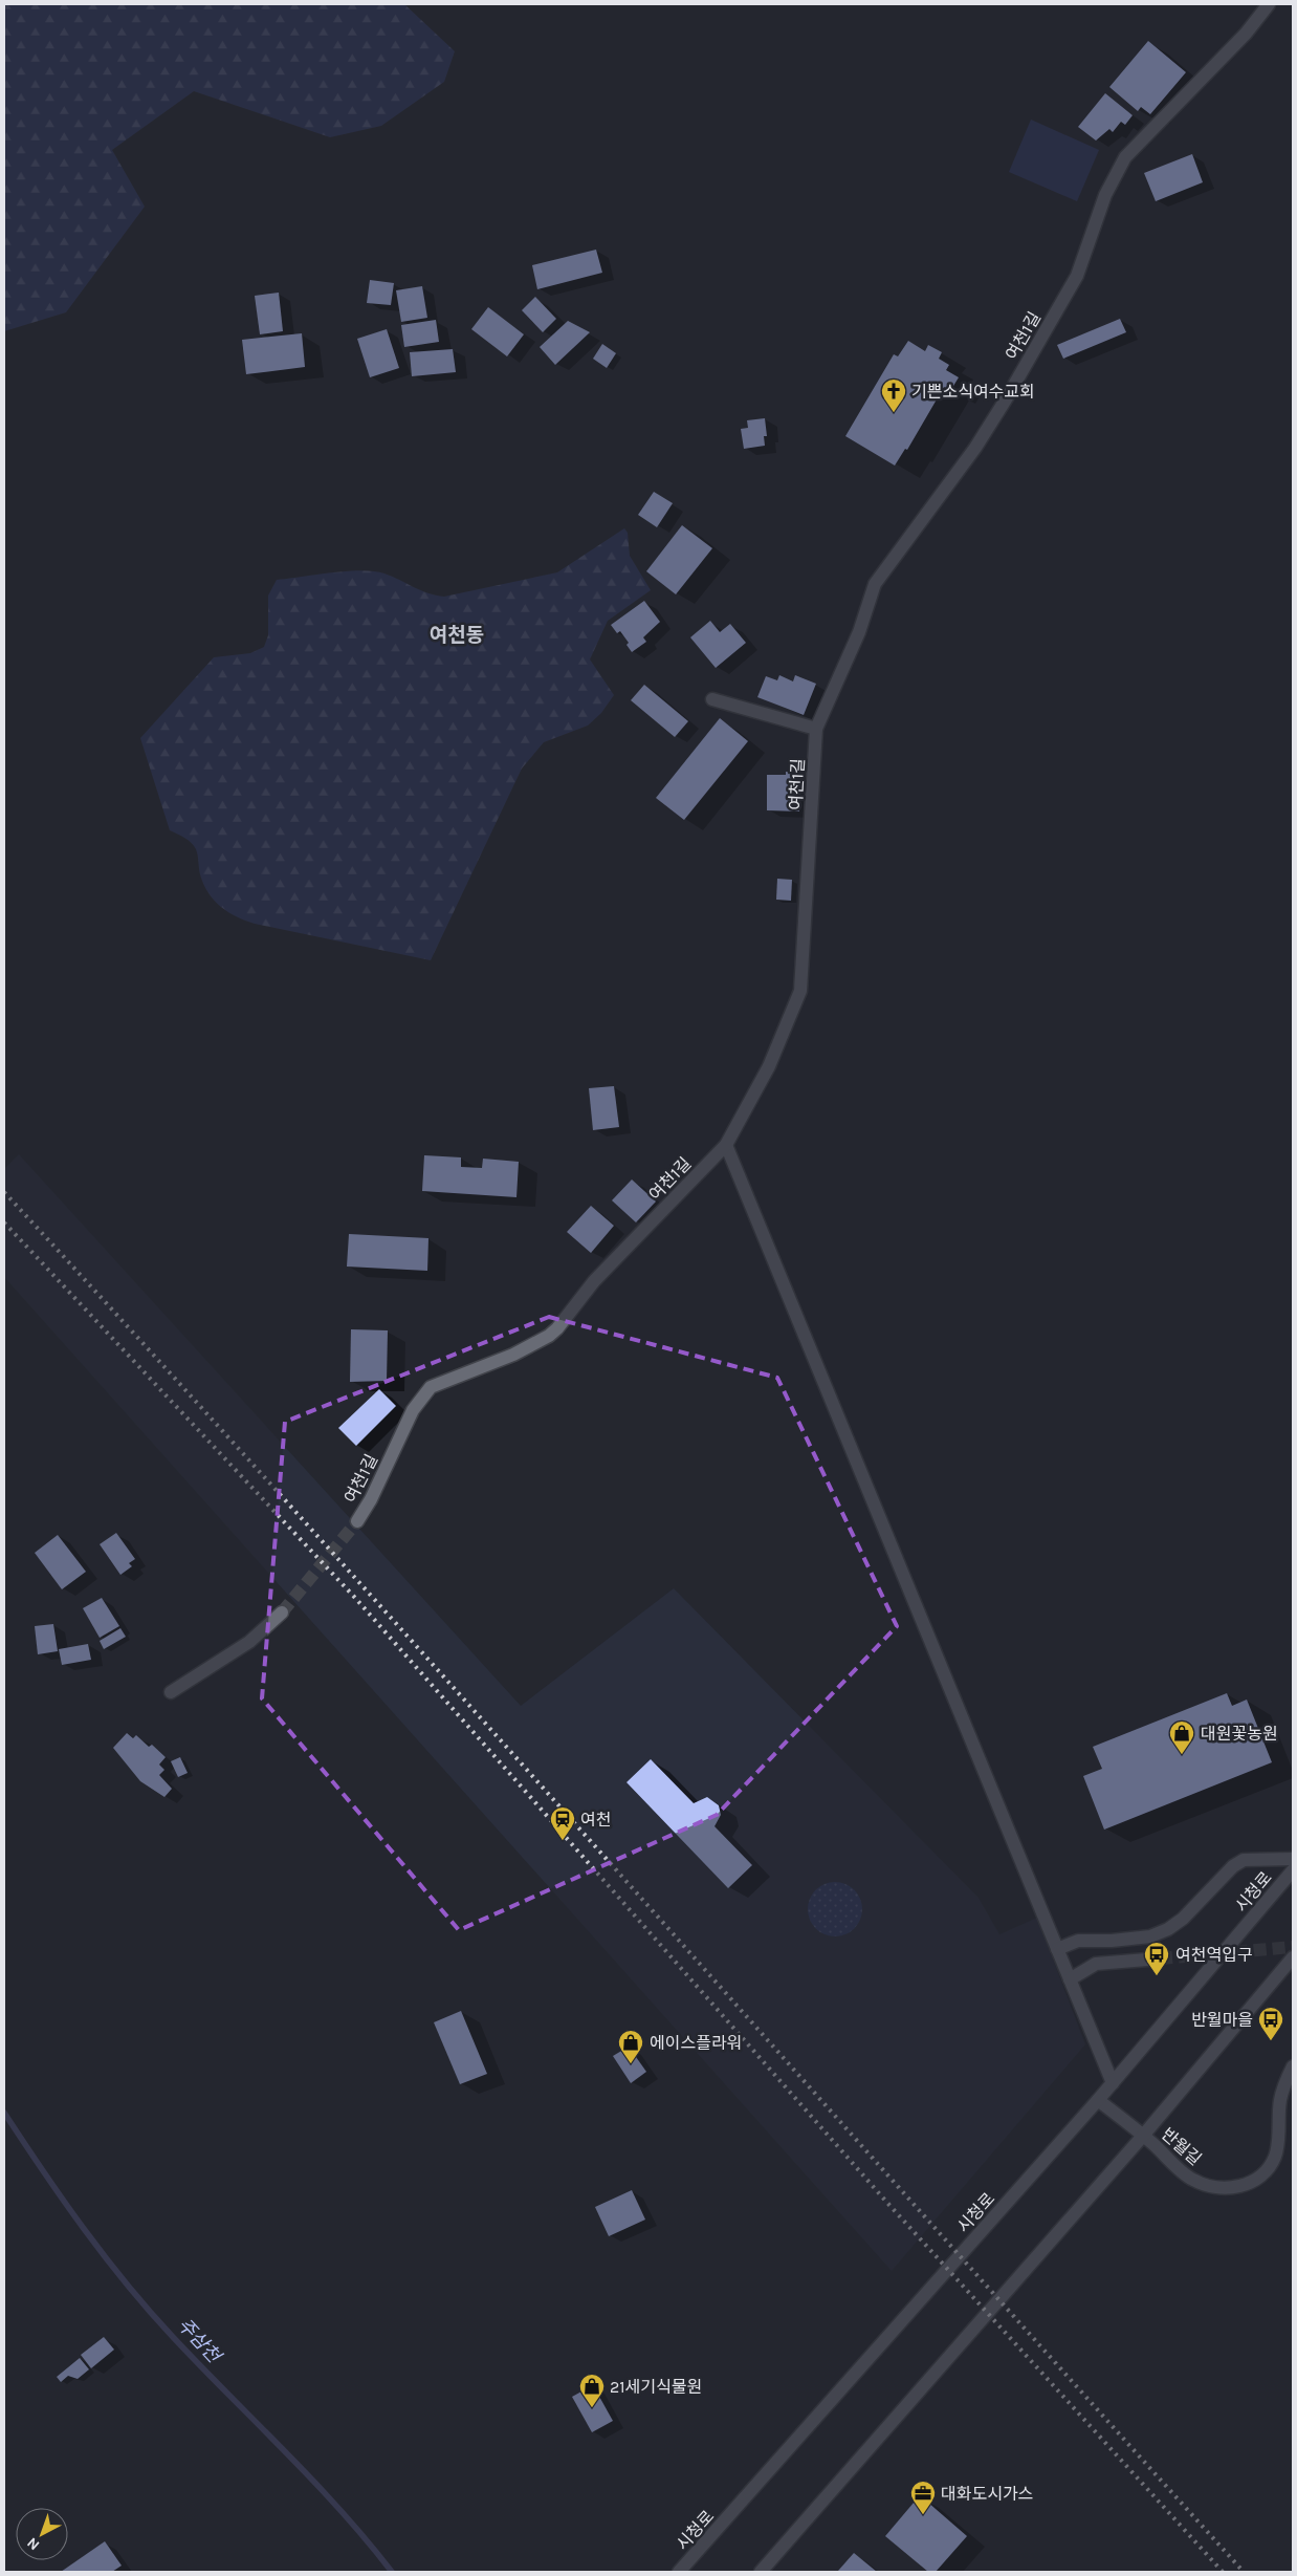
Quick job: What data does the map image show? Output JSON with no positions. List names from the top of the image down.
{
  "streets": {
    "street": ["여천1길", "시청로", "반월길"]
  },
  "crossings": [
    ["시청로", "반월길"]
  ],
  "districts": ["여천동"],
  "water": ["주삼천"],
  "places": {
    "church": ["기쁜소식여수교회"],
    "shop": ["대원꽃농원", "에이스플라워", "21세기식물원"],
    "station": ["여천"],
    "bus stop": ["여천역입구", "반월마을"],
    "office": ["대화도시가스"]
  },
  "north": "bottom left"
}
